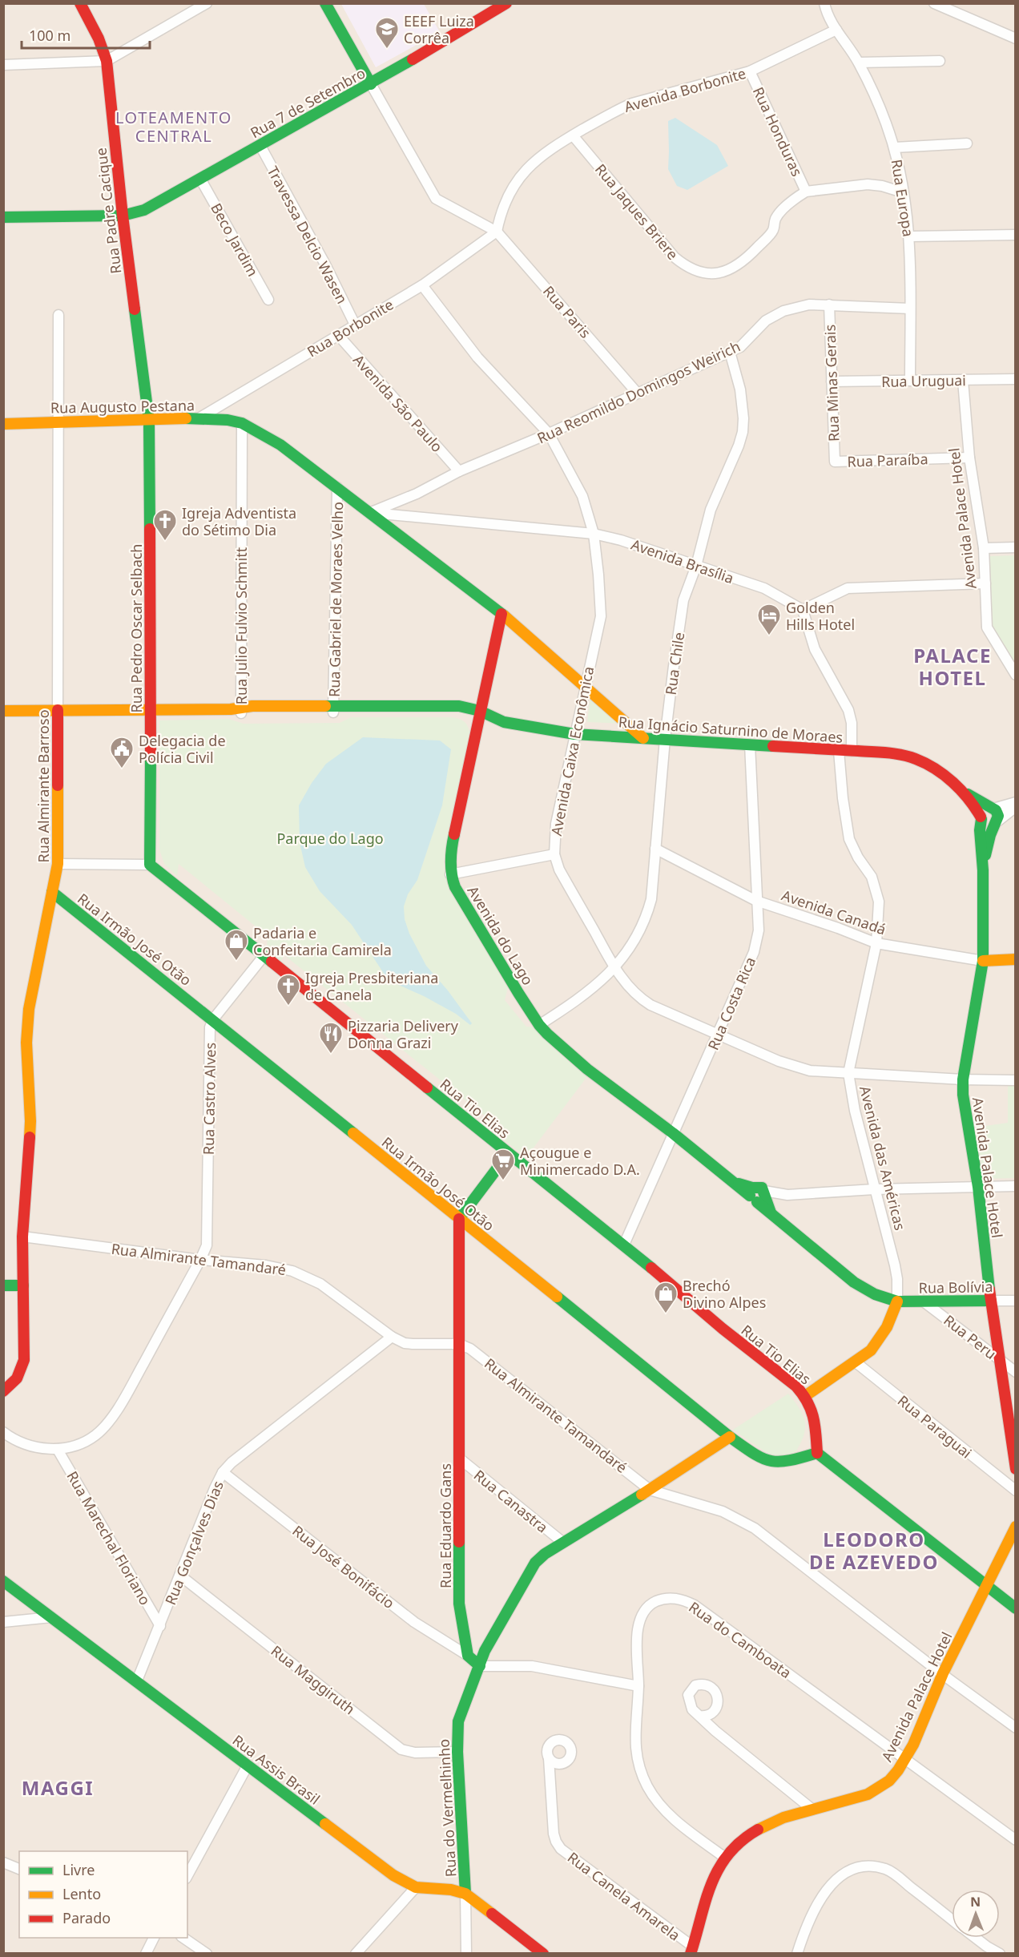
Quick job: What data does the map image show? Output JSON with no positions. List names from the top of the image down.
{
  "streets": {
    "street": [
      "Avenida Borbonite",
      "Rua 7 de Setembro",
      "Rua Honduras",
      "Rua Europa",
      "Rua Padre Cacique",
      "Rua Jaques Briere",
      "Travessa Delcio Wasen",
      "Beco Jardim",
      "Rua Paris",
      "Rua Borbonite",
      "Rua Uruguai",
      "Rua Minas Gerais",
      "Rua Reomildo Domingos Weirich",
      "Avenida São Paulo",
      "Rua Augusto Pestana",
      "Rua Paraíba",
      "Avenida Palace Hotel",
      "Avenida Brasília",
      "Rua Gabriel de Moraes Velho",
      "Rua Julio Fulvio Schmitt",
      "Rua Pedro Oscar Selbach",
      "Rua Chile",
      "Rua Ignácio Saturnino de Moraes",
      "Avenida Caixa Econômica",
      "Rua Almirante Barroso",
      "Avenida Canadá",
      "Avenida do Lago",
      "Rua Irmão José Otão",
      "Rua Costa Rica",
      "Rua Castro Alves",
      "Rua Tio Elias",
      "Avenida das Américas",
      "Rua Almirante Tamandaré",
      "Rua Bolívia",
      "Rua Peru",
      "Rua Paraguai",
      "Rua Canastra",
      "Rua Eduardo Gans",
      "Rua Marechal Floriano",
      "Rua Gonçalves Dias",
      "Rua José Bonifácio",
      "Rua do Camboata",
      "Rua Maggiruth",
      "Rua Assis Brasil",
      "Rua do Vermelhinho",
      "Rua Canela Amarela"
    ]
  },
  "crossings": [
    ["Avenida Borbonite", "Rua Honduras"],
    ["Avenida Borbonite", "Rua Europa"],
    ["Avenida Borbonite", "Rua Jaques Briere"],
    ["Avenida Borbonite", "Rua Paris"],
    ["Avenida Borbonite", "Rua Borbonite"],
    ["Rua 7 de Setembro", "Rua Padre Cacique"],
    ["Rua 7 de Setembro", "Travessa Delcio Wasen"],
    ["Rua 7 de Setembro", "Beco Jardim"],
    ["Rua Honduras", "Rua Jaques Briere"],
    ["Rua Europa", "Rua Uruguai"],
    ["Rua Europa", "Rua Reomildo Domingos Weirich"],
    ["Rua Padre Cacique", "Rua Augusto Pestana"],
    ["Rua Padre Cacique", "Rua Pedro Oscar Selbach"],
    ["Travessa Delcio Wasen", "Rua Borbonite"],
    ["Rua Paris", "Rua Borbonite"],
    ["Rua Paris", "Rua Reomildo Domingos Weirich"],
    ["Rua Borbonite", "Avenida São Paulo"],
    ["Rua Borbonite", "Rua Augusto Pestana"],
    ["Rua Borbonite", "Avenida Caixa Econômica"],
    ["Rua Uruguai", "Rua Minas Gerais"],
    ["Rua Uruguai", "Avenida Palace Hotel"],
    ["Rua Minas Gerais", "Rua Reomildo Domingos Weirich"],
    ["Rua Minas Gerais", "Rua Paraíba"],
    ["Rua Reomildo Domingos Weirich", "Avenida São Paulo"],
    ["Rua Reomildo Domingos Weirich", "Avenida Brasília"],
    ["Rua Reomildo Domingos Weirich", "Rua Chile"],
    ["Rua Reomildo Domingos Weirich", "Avenida Caixa Econômica"],
    ["Rua Augusto Pestana", "Rua Julio Fulvio Schmitt"],
    ["Rua Augusto Pestana", "Rua Pedro Oscar Selbach"],
    ["Rua Augusto Pestana", "Rua Almirante Barroso"],
    ["Rua Paraíba", "Avenida Palace Hotel"],
    ["Avenida Palace Hotel", "Rua Ignácio Saturnino de Moraes"],
    ["Avenida Palace Hotel", "Avenida Caixa Econômica"],
    ["Avenida Palace Hotel", "Avenida Canadá"],
    ["Avenida Palace Hotel", "Rua Bolívia"],
    ["Avenida Palace Hotel", "Rua Peru"],
    ["Avenida Palace Hotel", "Rua do Camboata"],
    ["Avenida Palace Hotel", "Rua Canela Amarela"],
    ["Avenida Brasília", "Rua Chile"],
    ["Avenida Brasília", "Avenida Caixa Econômica"],
    ["Rua Gabriel de Moraes Velho", "Rua Ignácio Saturnino de Moraes"],
    ["Rua Julio Fulvio Schmitt", "Rua Ignácio Saturnino de Moraes"],
    ["Rua Pedro Oscar Selbach", "Rua Ignácio Saturnino de Moraes"],
    ["Rua Pedro Oscar Selbach", "Rua Tio Elias"],
    ["Rua Chile", "Rua Ignácio Saturnino de Moraes"],
    ["Rua Chile", "Avenida Caixa Econômica"],
    ["Rua Chile", "Avenida Canadá"],
    ["Rua Chile", "Avenida do Lago"],
    ["Rua Ignácio Saturnino de Moraes", "Avenida Caixa Econômica"],
    ["Rua Ignácio Saturnino de Moraes", "Rua Almirante Barroso"],
    ["Rua Ignácio Saturnino de Moraes", "Avenida do Lago"],
    ["Rua Ignácio Saturnino de Moraes", "Rua Costa Rica"],
    ["Rua Ignácio Saturnino de Moraes", "Avenida das Américas"],
    ["Avenida Caixa Econômica", "Rua Costa Rica"],
    ["Avenida Caixa Econômica", "Avenida das Américas"],
    ["Rua Almirante Barroso", "Rua Irmão José Otão"],
    ["Rua Almirante Barroso", "Rua Almirante Tamandaré"],
    ["Avenida Canadá", "Rua Costa Rica"],
    ["Avenida Canadá", "Avenida das Américas"],
    ["Avenida do Lago", "Rua Costa Rica"],
    ["Avenida do Lago", "Avenida das Américas"],
    ["Avenida do Lago", "Rua Bolívia"],
    ["Rua Irmão José Otão", "Rua Castro Alves"],
    ["Rua Irmão José Otão", "Rua Tio Elias"],
    ["Rua Irmão José Otão", "Rua Eduardo Gans"],
    ["Rua Irmão José Otão", "Rua do Vermelhinho"],
    ["Rua Costa Rica", "Rua Tio Elias"],
    ["Rua Castro Alves", "Rua Tio Elias"],
    ["Rua Castro Alves", "Rua Almirante Tamandaré"],
    ["Rua Castro Alves", "Rua Marechal Floriano"],
    ["Rua Tio Elias", "Avenida das Américas"],
    ["Avenida das Américas", "Rua Bolívia"],
    ["Avenida das Américas", "Rua Paraguai"],
    ["Rua Almirante Tamandaré", "Rua Eduardo Gans"],
    ["Rua Almirante Tamandaré", "Rua Gonçalves Dias"],
    ["Rua Almirante Tamandaré", "Rua do Vermelhinho"],
    ["Rua Bolívia", "Rua Peru"],
    ["Rua Canastra", "Rua Eduardo Gans"],
    ["Rua Canastra", "Rua do Vermelhinho"],
    ["Rua Eduardo Gans", "Rua José Bonifácio"],
    ["Rua Marechal Floriano", "Rua Gonçalves Dias"],
    ["Rua Gonçalves Dias", "Rua José Bonifácio"],
    ["Rua Gonçalves Dias", "Rua Maggiruth"],
    ["Rua Gonçalves Dias", "Rua Assis Brasil"],
    ["Rua Maggiruth", "Rua do Vermelhinho"],
    ["Rua Assis Brasil", "Rua do Vermelhinho"]
  ],
  "districts": [
    "LOTEAMENTO CENTRAL",
    "PALACE HOTEL",
    "LEODORO DE AZEVEDO",
    "MAGGI"
  ],
  "parks": ["Parque do Lago"],
  "places": {
    "school or university": ["EEEF Luiza Corrêa"],
    "church": ["Igreja Adventista do Sétimo Dia", "Igreja Presbiteriana de Canela"],
    "hotel": ["Golden Hills Hotel"],
    "public building": ["Delegacia de Polícia Civil"],
    "shop": ["Padaria e Confeitaria Camirela", "Brechó Divino Alpes"],
    "restaurant": ["Pizzaria Delivery Donna Grazi"],
    "supermarket": ["Açougue e Minimercado D.A."]
  },
  "legend": ["Livre", "Lento", "Parado"],
  "scale_bar": "100 m",
  "north": "top"
}
